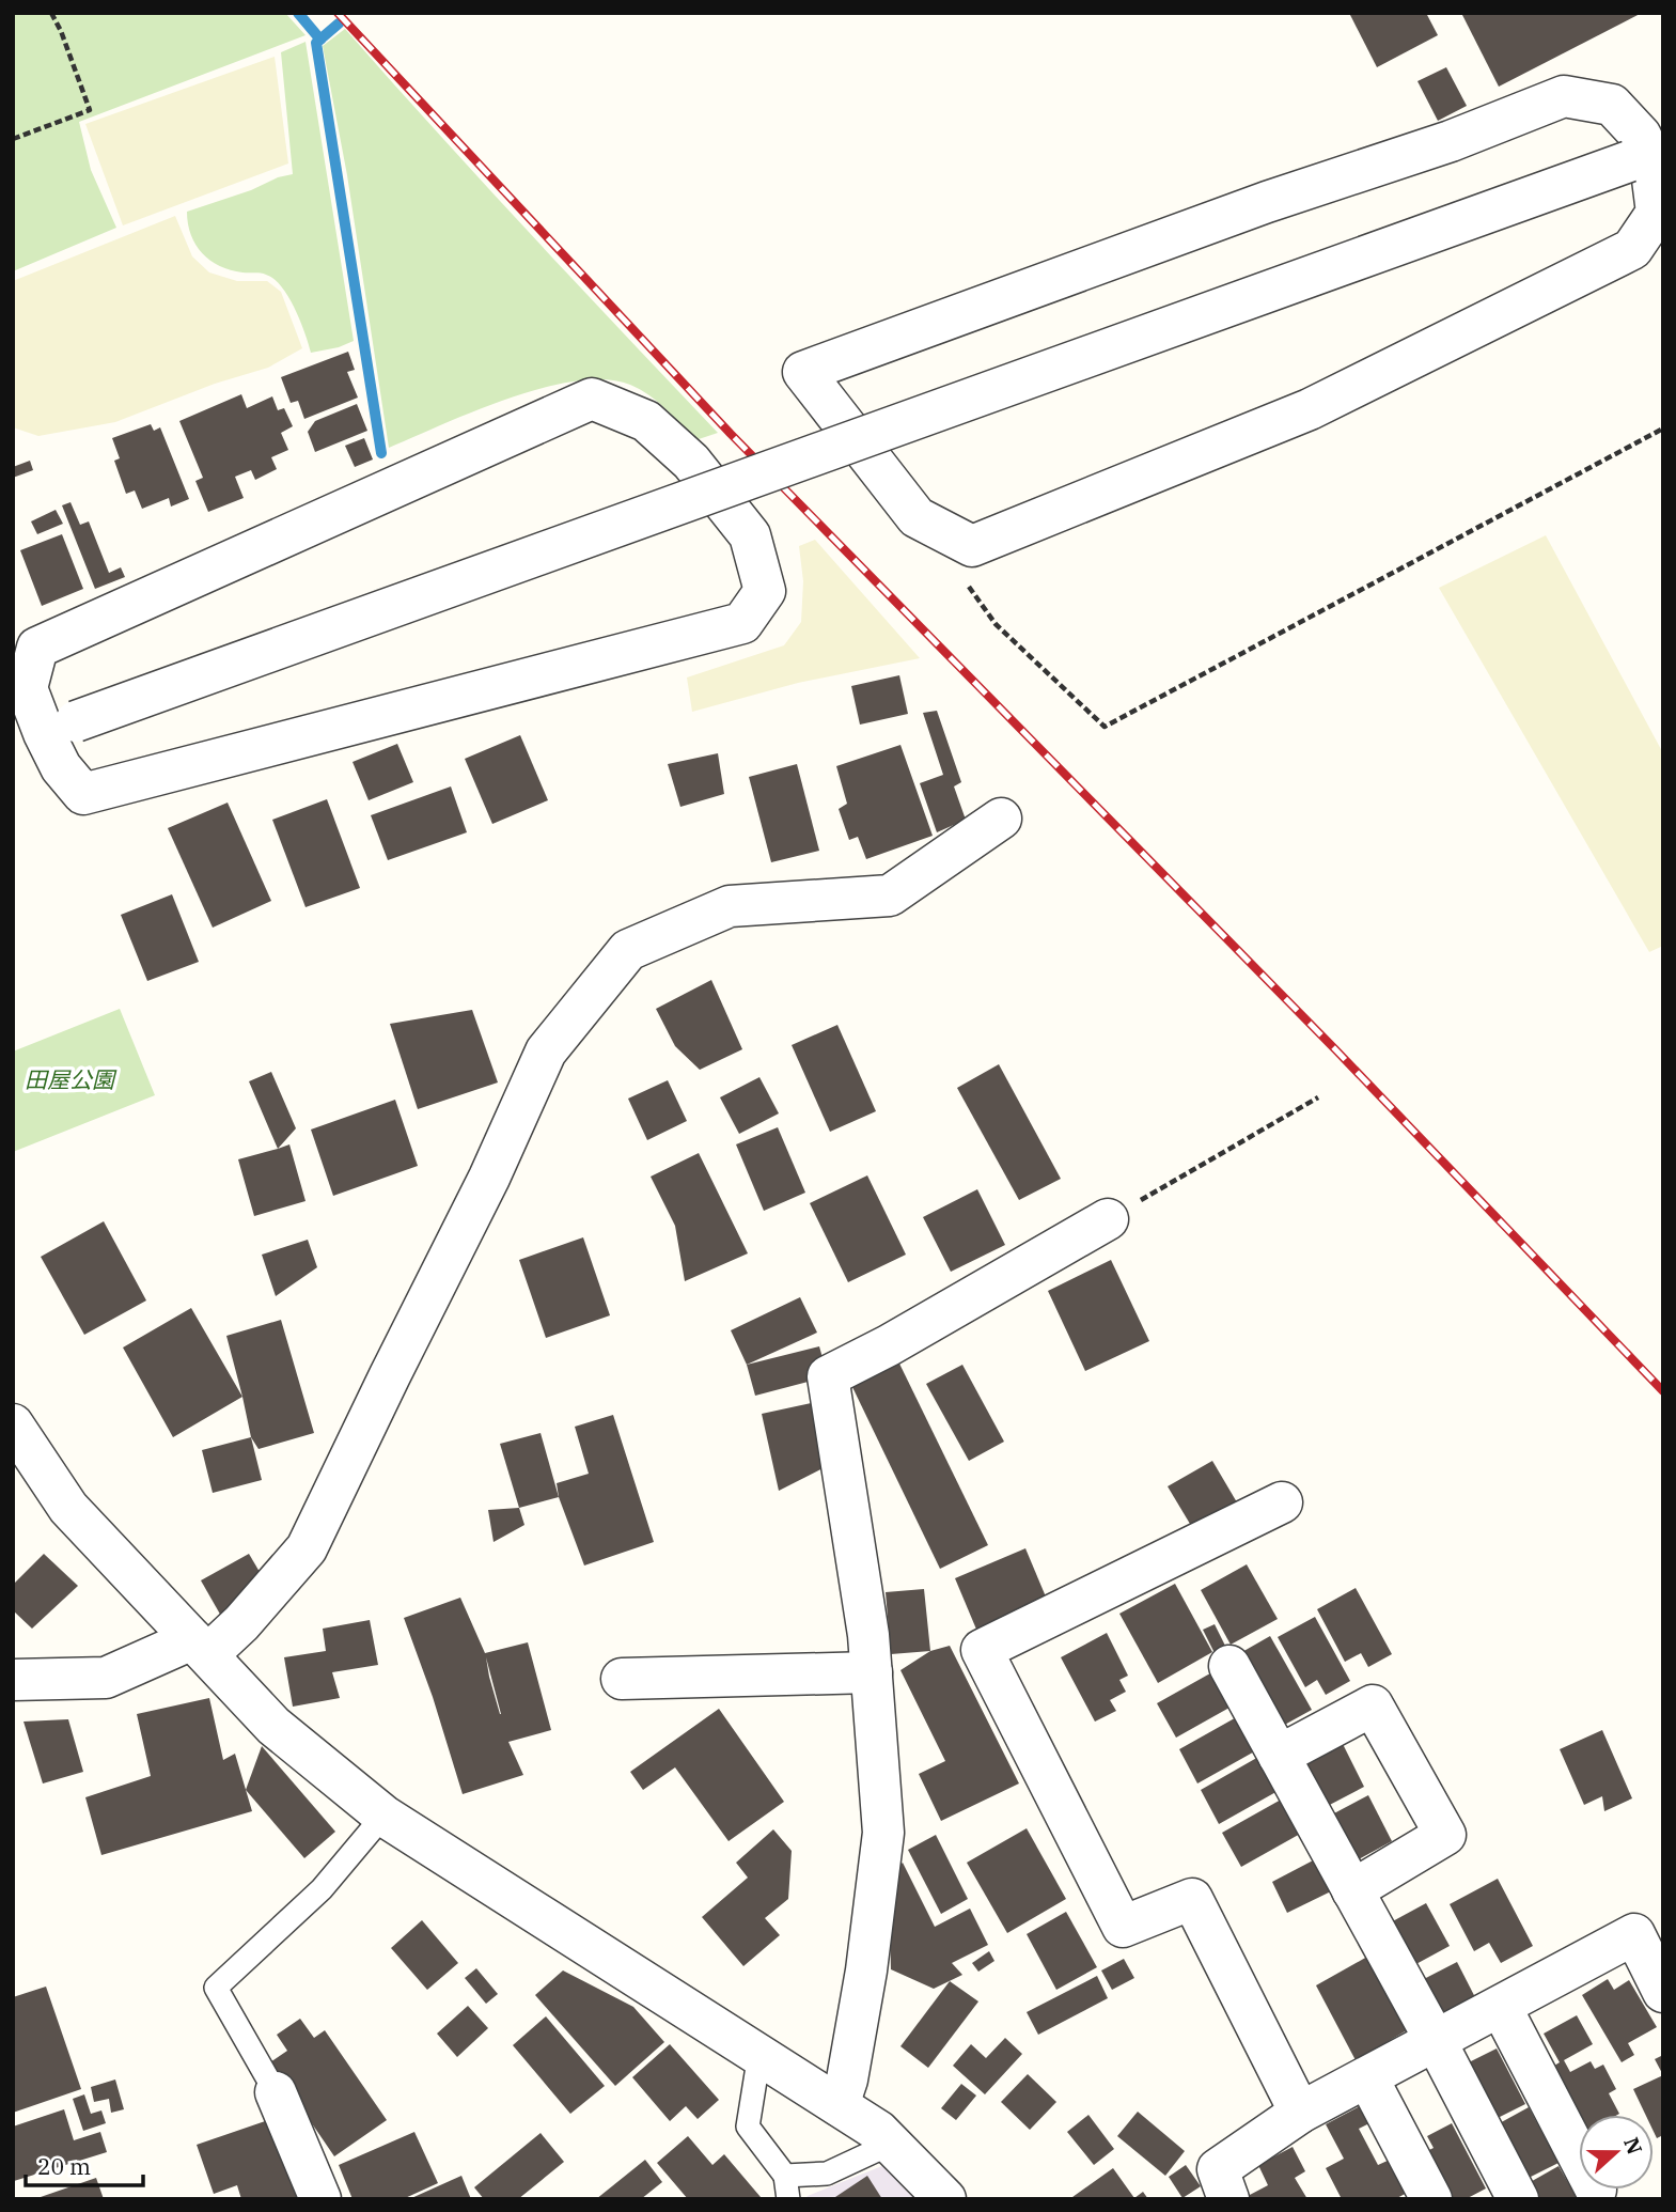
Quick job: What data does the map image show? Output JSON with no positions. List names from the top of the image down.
{
  "parks": ["田屋公園"],
  "scale_bar": "20 m",
  "north": "right"
}
